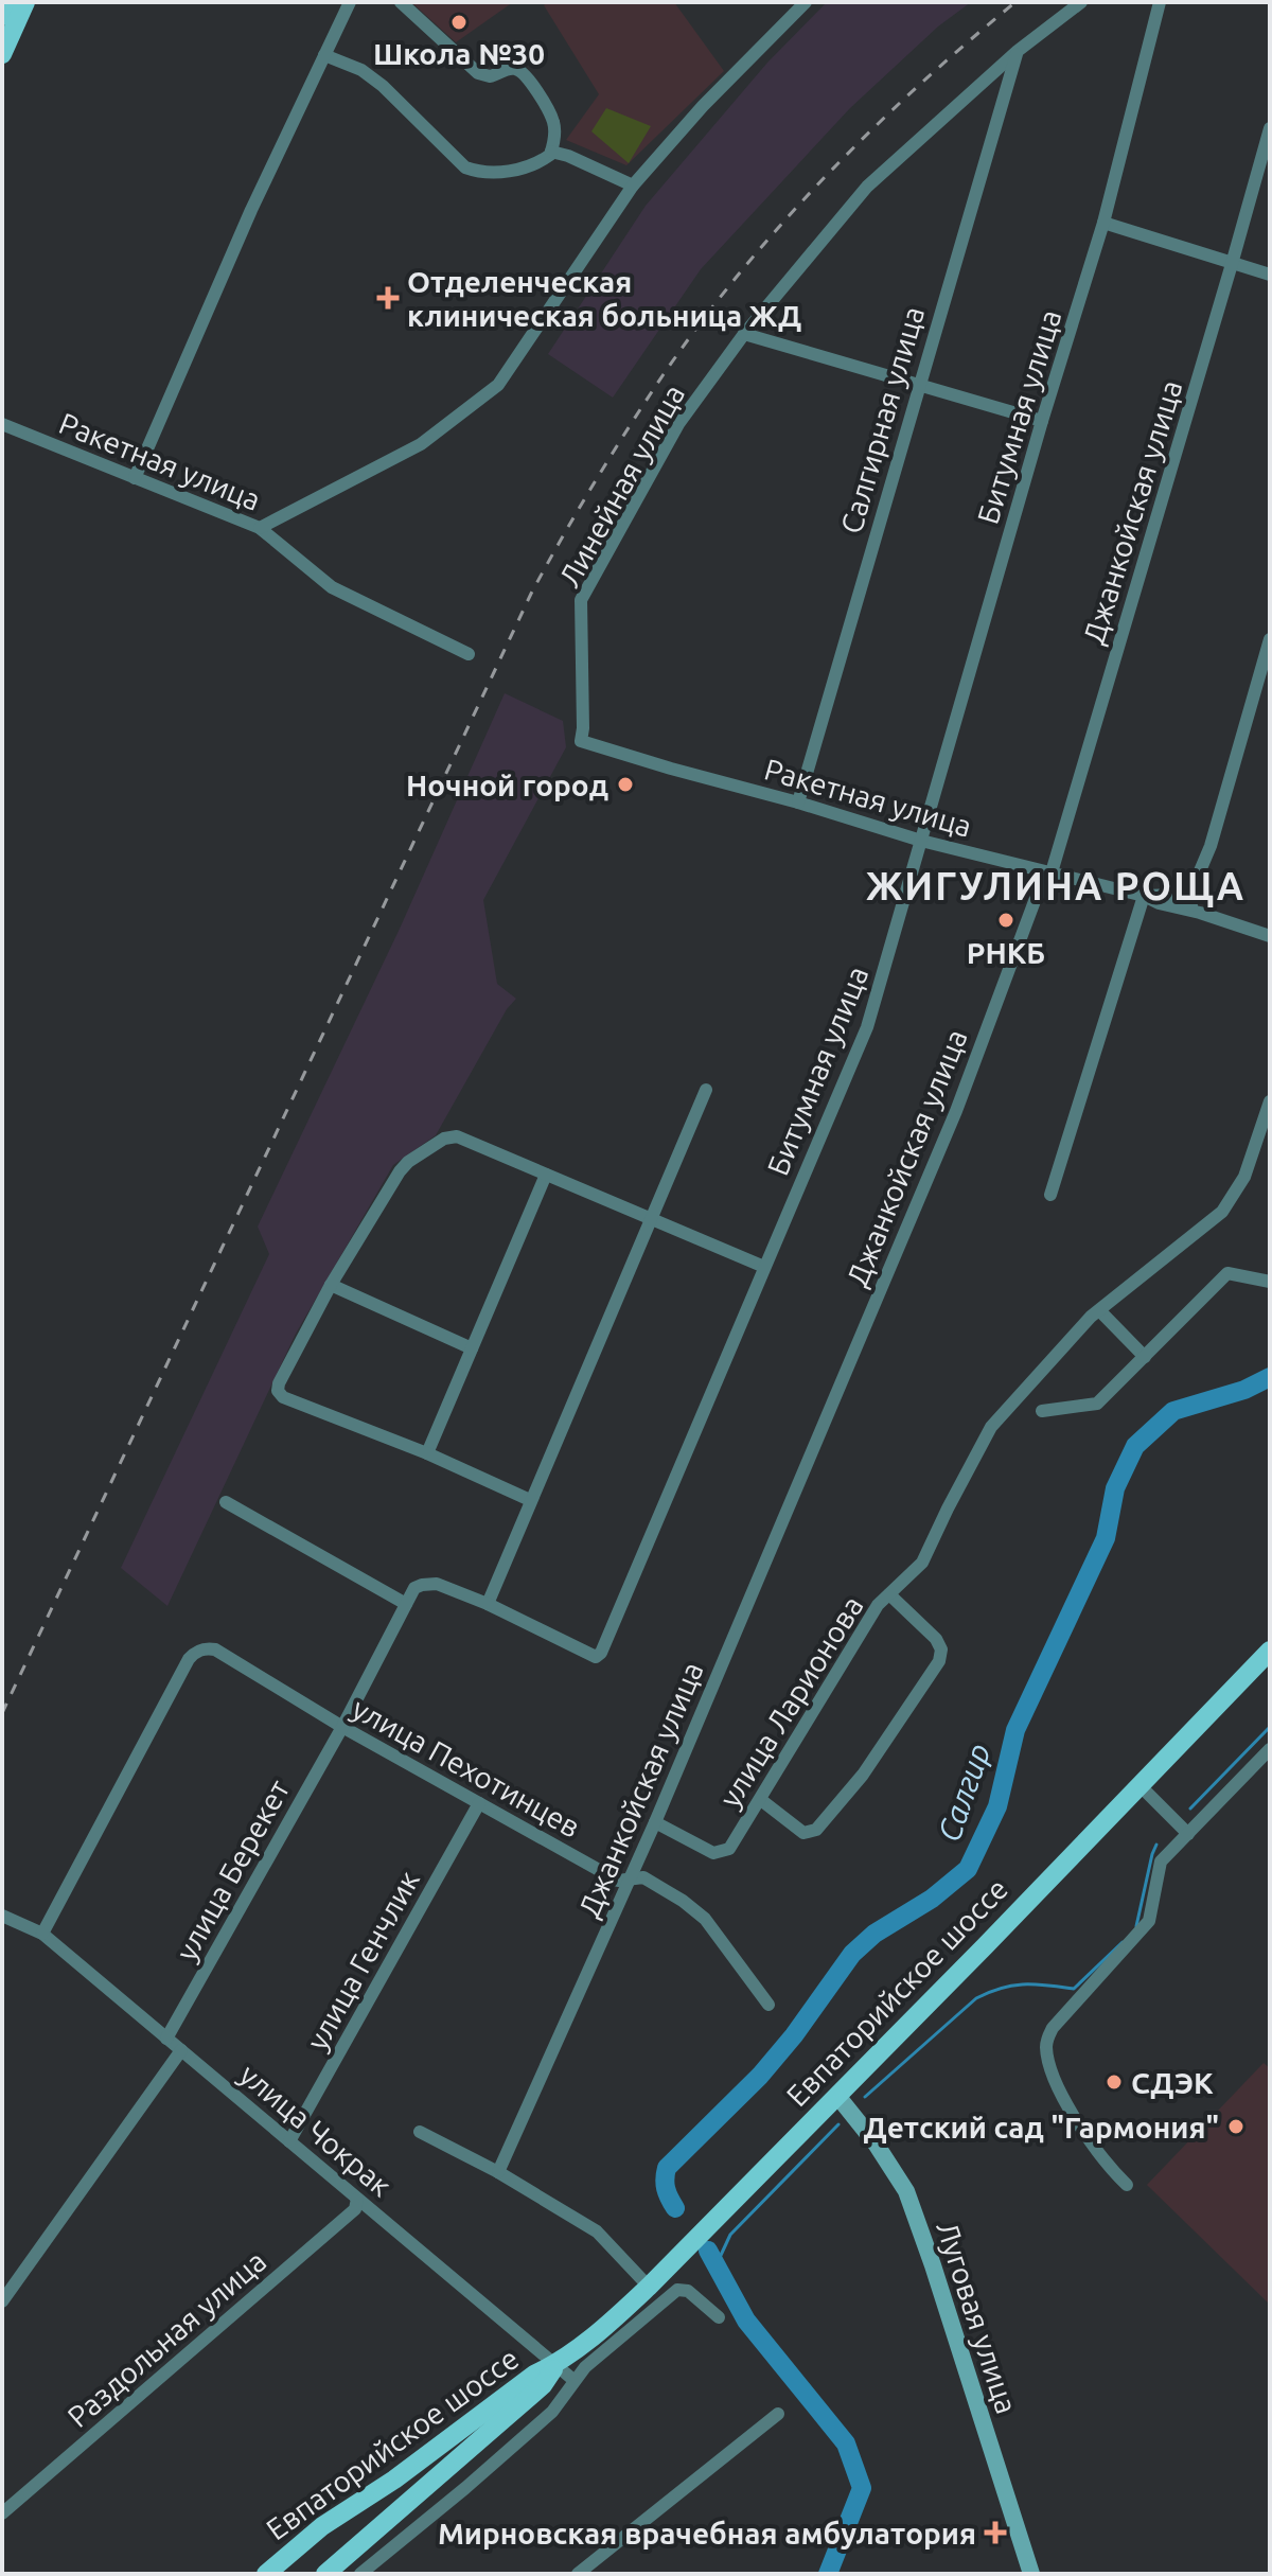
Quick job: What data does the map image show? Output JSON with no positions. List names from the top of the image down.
{
  "streets": {
    "main road": ["Евпаторийское шоссе", "Луговая улица"],
    "street": [
      "Битумная улица",
      "Салгирная улица",
      "Ракетная улица",
      "Линейная улица",
      "Джанкойская улица",
      "улица Ларионова",
      "улица Пехотинцев",
      "улица Берекет",
      "улица Генчлик",
      "улица Чокрак",
      "Раздольная улица"
    ]
  },
  "crossings": [
    ["Битумная улица", "Ракетная улица"],
    ["Битумная улица", "улица Берекет"],
    ["Салгирная улица", "Ракетная улица"],
    ["Салгирная улица", "Линейная улица"],
    ["Ракетная улица", "Линейная улица"],
    ["Ракетная улица", "Джанкойская улица"],
    ["Джанкойская улица", "улица Ларионова"],
    ["Джанкойская улица", "улица Пехотинцев"],
    ["улица Пехотинцев", "улица Берекет"],
    ["улица Пехотинцев", "улица Генчлик"],
    ["улица Пехотинцев", "улица Чокрак"],
    ["улица Берекет", "улица Чокрак"],
    ["улица Генчлик", "улица Чокрак"],
    ["Евпаторийское шоссе", "улица Чокрак"],
    ["Евпаторийское шоссе", "Луговая улица"],
    ["улица Чокрак", "Раздольная улица"]
  ],
  "districts": ["ЖИГУЛИНА РОЩА"],
  "water": ["Салгир"],
  "places": {
    "other": [
      "Школа №30",
      "Ночной город",
      "РНКБ",
      "СДЭК",
      "Детский сад \"Гармония\""
    ],
    "health": ["Отделенческая клиническая больница ЖД", "Мирновская врачебная амбулатория"]
  }
}
